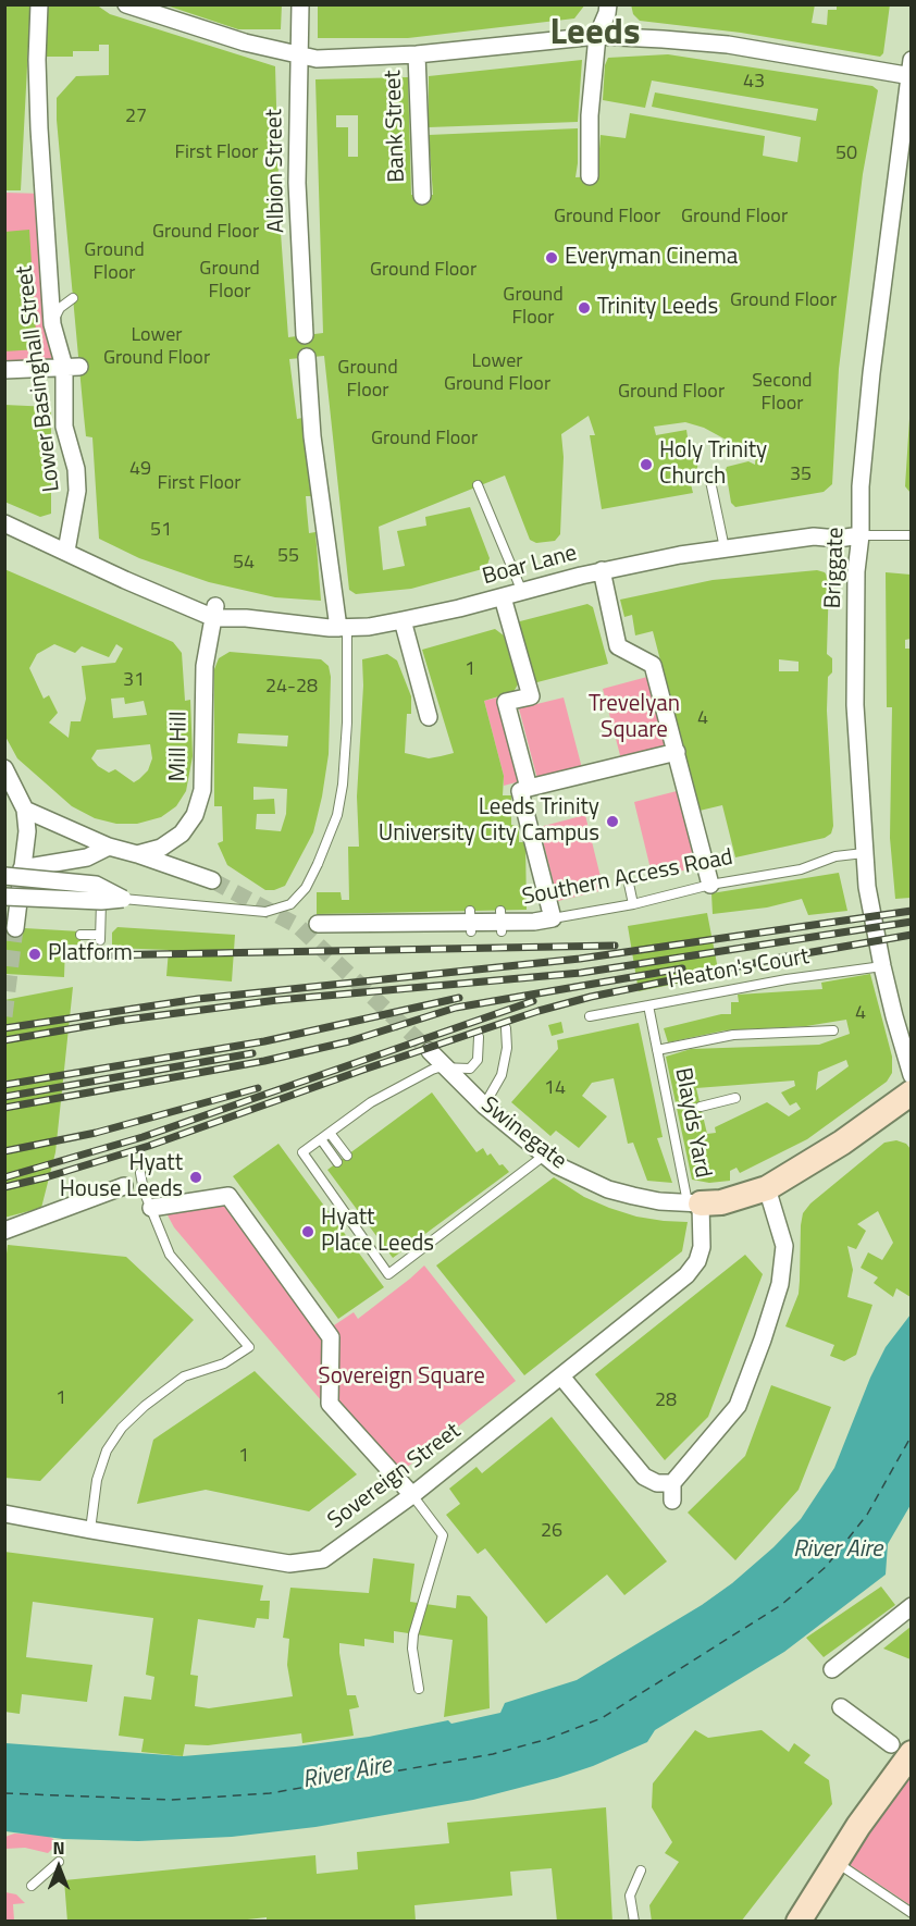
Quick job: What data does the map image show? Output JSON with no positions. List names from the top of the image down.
{
  "streets": {
    "street": [
      "Bank Street",
      "Albion Street",
      "Lower Basinghall Street",
      "Boar Lane",
      "Briggate",
      "Mill Hill",
      "Southern Access Road",
      "Swinegate",
      "Sovereign Street"
    ],
    "lane": ["Heaton's Court", "Blayds Yard"]
  },
  "crossings": [
    ["Lower Basinghall Street", "Boar Lane"],
    ["Boar Lane", "Briggate"],
    ["Boar Lane", "Mill Hill"],
    ["Briggate", "Southern Access Road"],
    ["Briggate", "Heaton's Court"],
    ["Heaton's Court", "Blayds Yard"],
    ["Blayds Yard", "Swinegate"],
    ["Blayds Yard", "Sovereign Street"],
    ["Swinegate", "Sovereign Street"]
  ],
  "districts": ["Leeds"],
  "water": ["River Aire"],
  "parks": ["Trevelyan Square", "Sovereign Square"],
  "places": [
    "Everyman Cinema",
    "Trinity Leeds",
    "Holy Trinity Church",
    "Leeds Trinity University City Campus",
    "Platform",
    "Hyatt House Leeds",
    "Hyatt Place Leeds"
  ],
  "house_numbers": [
    "43",
    "27",
    "First Floor",
    "50",
    "Ground Floor",
    "Ground Floor",
    "Ground Floor",
    "Ground Floor",
    "Ground Floor",
    "Ground Floor",
    "Ground Floor",
    "Ground Floor",
    "Lower Ground Floor",
    "Lower Ground Floor",
    "Ground Floor",
    "Second Floor",
    "Ground Floor",
    "Ground Floor",
    "49",
    "35",
    "First Floor",
    "51",
    "55",
    "54",
    "1",
    "31",
    "24-28",
    "4",
    "4",
    "14",
    "1",
    "28",
    "1",
    "26"
  ],
  "north": "top"
}
